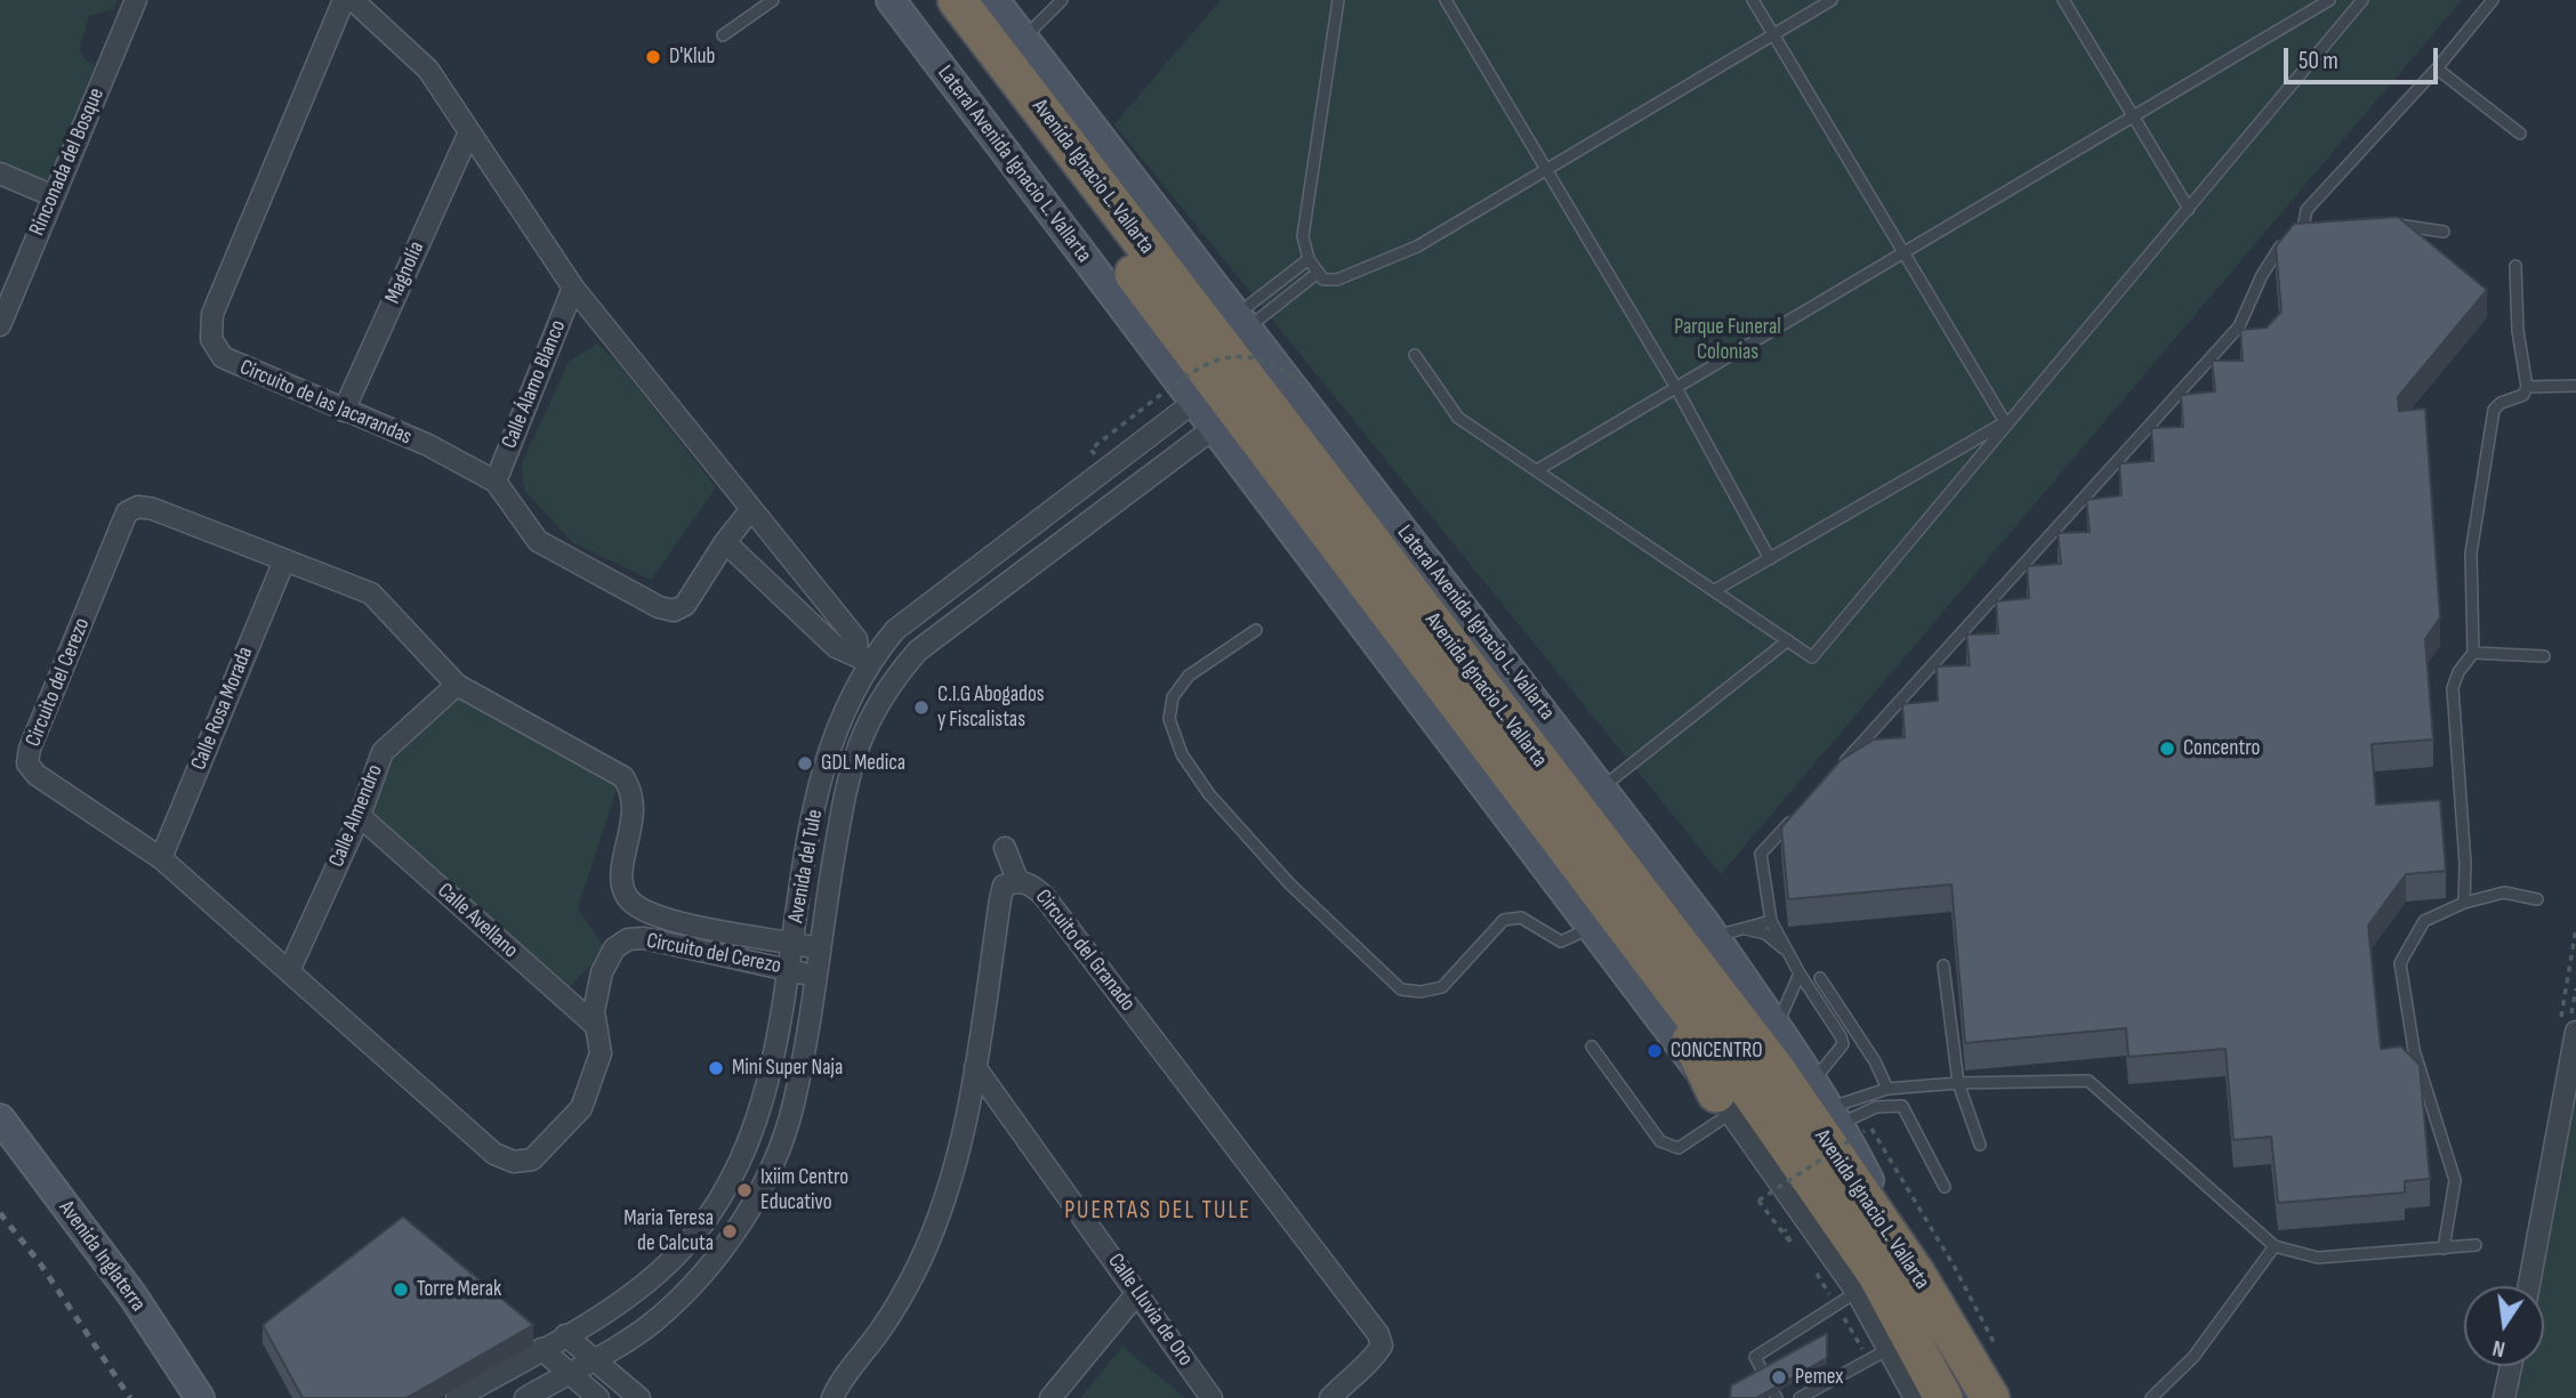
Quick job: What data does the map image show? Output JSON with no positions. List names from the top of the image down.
{
  "streets": {
    "highway": ["Avenida Ignacio L. Vallarta"],
    "street": [
      "Rinconada del Bosque",
      "Lateral Avenida Ignacio L. Vallarta",
      "Magnolia",
      "Calle Álamo Blanco",
      "Circuito de las Jacarandas",
      "Circuito del Cerezo",
      "Calle Rosa Morada",
      "Calle Almendro",
      "Avenida del Tule",
      "Calle Avellano",
      "Circuito del Granado",
      "Avenida Inglaterra",
      "Calle Lluvia de Oro"
    ]
  },
  "crossings": [
    ["Lateral Avenida Ignacio L. Vallarta", "Avenida Ignacio L. Vallarta"],
    ["Lateral Avenida Ignacio L. Vallarta", "Avenida del Tule"],
    ["Magnolia", "Circuito de las Jacarandas"],
    ["Calle Álamo Blanco", "Circuito de las Jacarandas"],
    ["Circuito del Cerezo", "Calle Rosa Morada"],
    ["Circuito del Cerezo", "Calle Almendro"],
    ["Circuito del Cerezo", "Avenida del Tule"],
    ["Circuito del Cerezo", "Calle Avellano"],
    ["Calle Almendro", "Calle Avellano"],
    ["Circuito del Granado", "Calle Lluvia de Oro"]
  ],
  "districts": ["PUERTAS DEL TULE"],
  "parks": ["Parque Funeral Colonias"],
  "places": [
    "D'Klub",
    "C.I.G Abogados y Fiscalistas",
    "Concentro",
    "GDL Medica",
    "CONCENTRO",
    "Mini Super Naja",
    "Ixiim Centro Educativo",
    "Maria Teresa de Calcuta",
    "Torre Merak",
    "Pemex"
  ],
  "scale_bar": "50 m",
  "north": "bottom"
}
